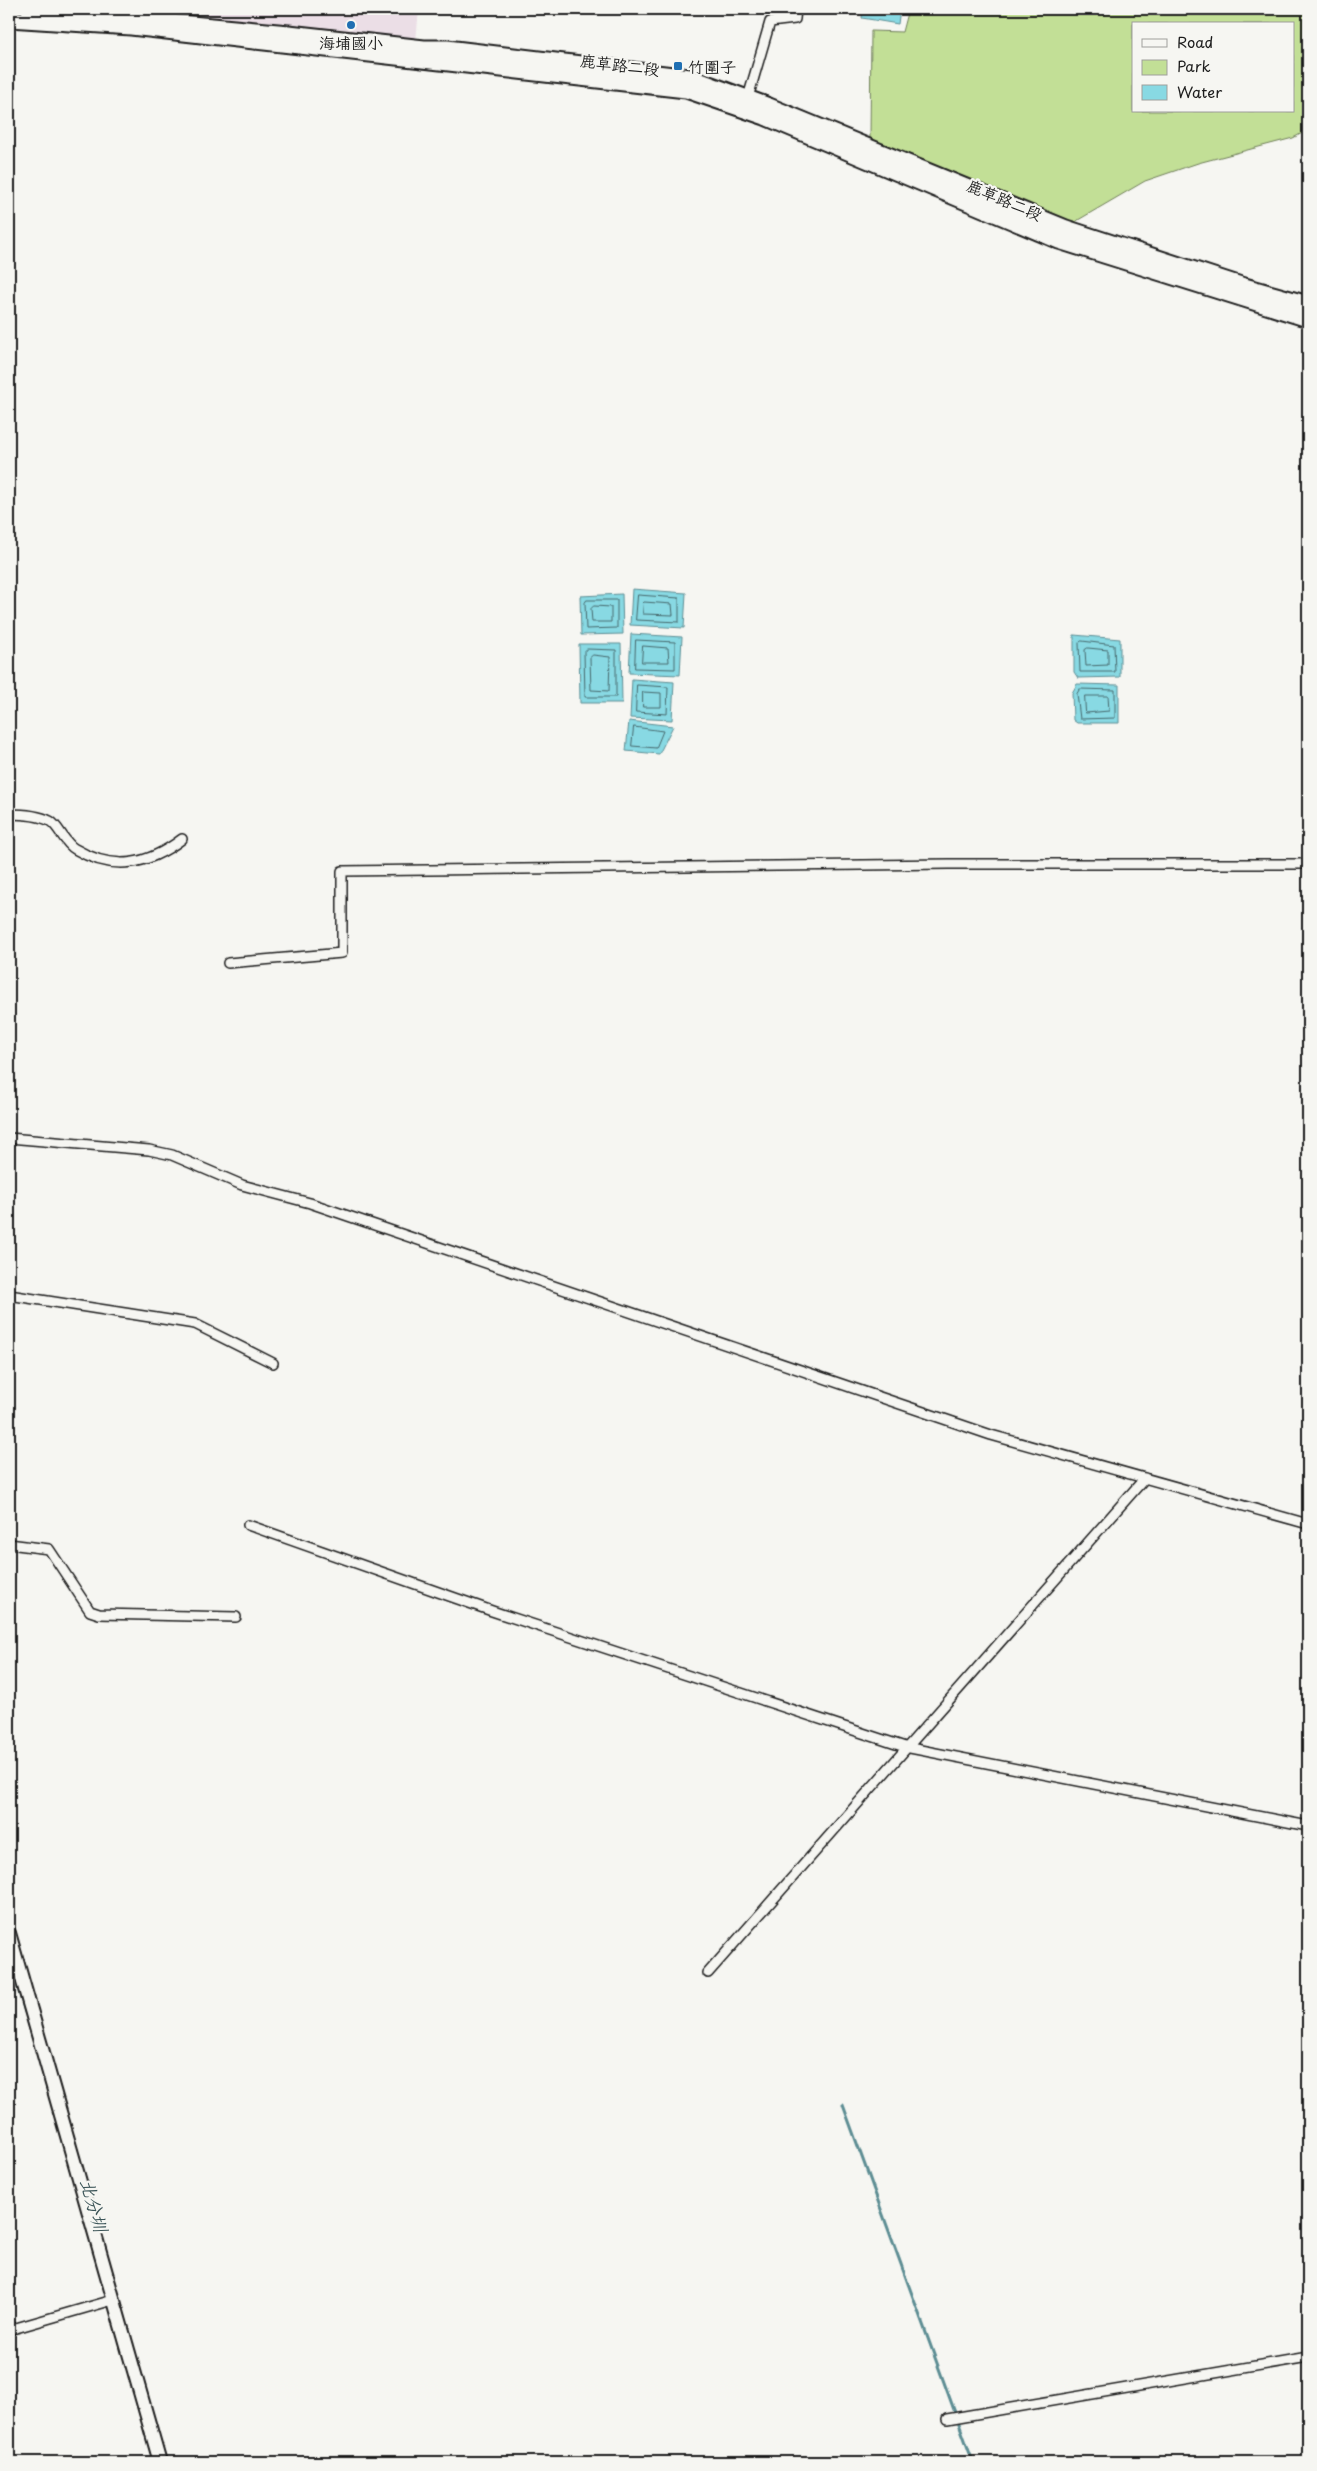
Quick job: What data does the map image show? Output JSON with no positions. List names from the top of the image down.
{
  "streets": {
    "main road": ["鹿草路二段"]
  },
  "water": ["北分圳"],
  "places": {
    "other": ["海埔國小"],
    "transit": ["竹圍子"]
  },
  "legend": ["Road", "Park", "Water"]
}
